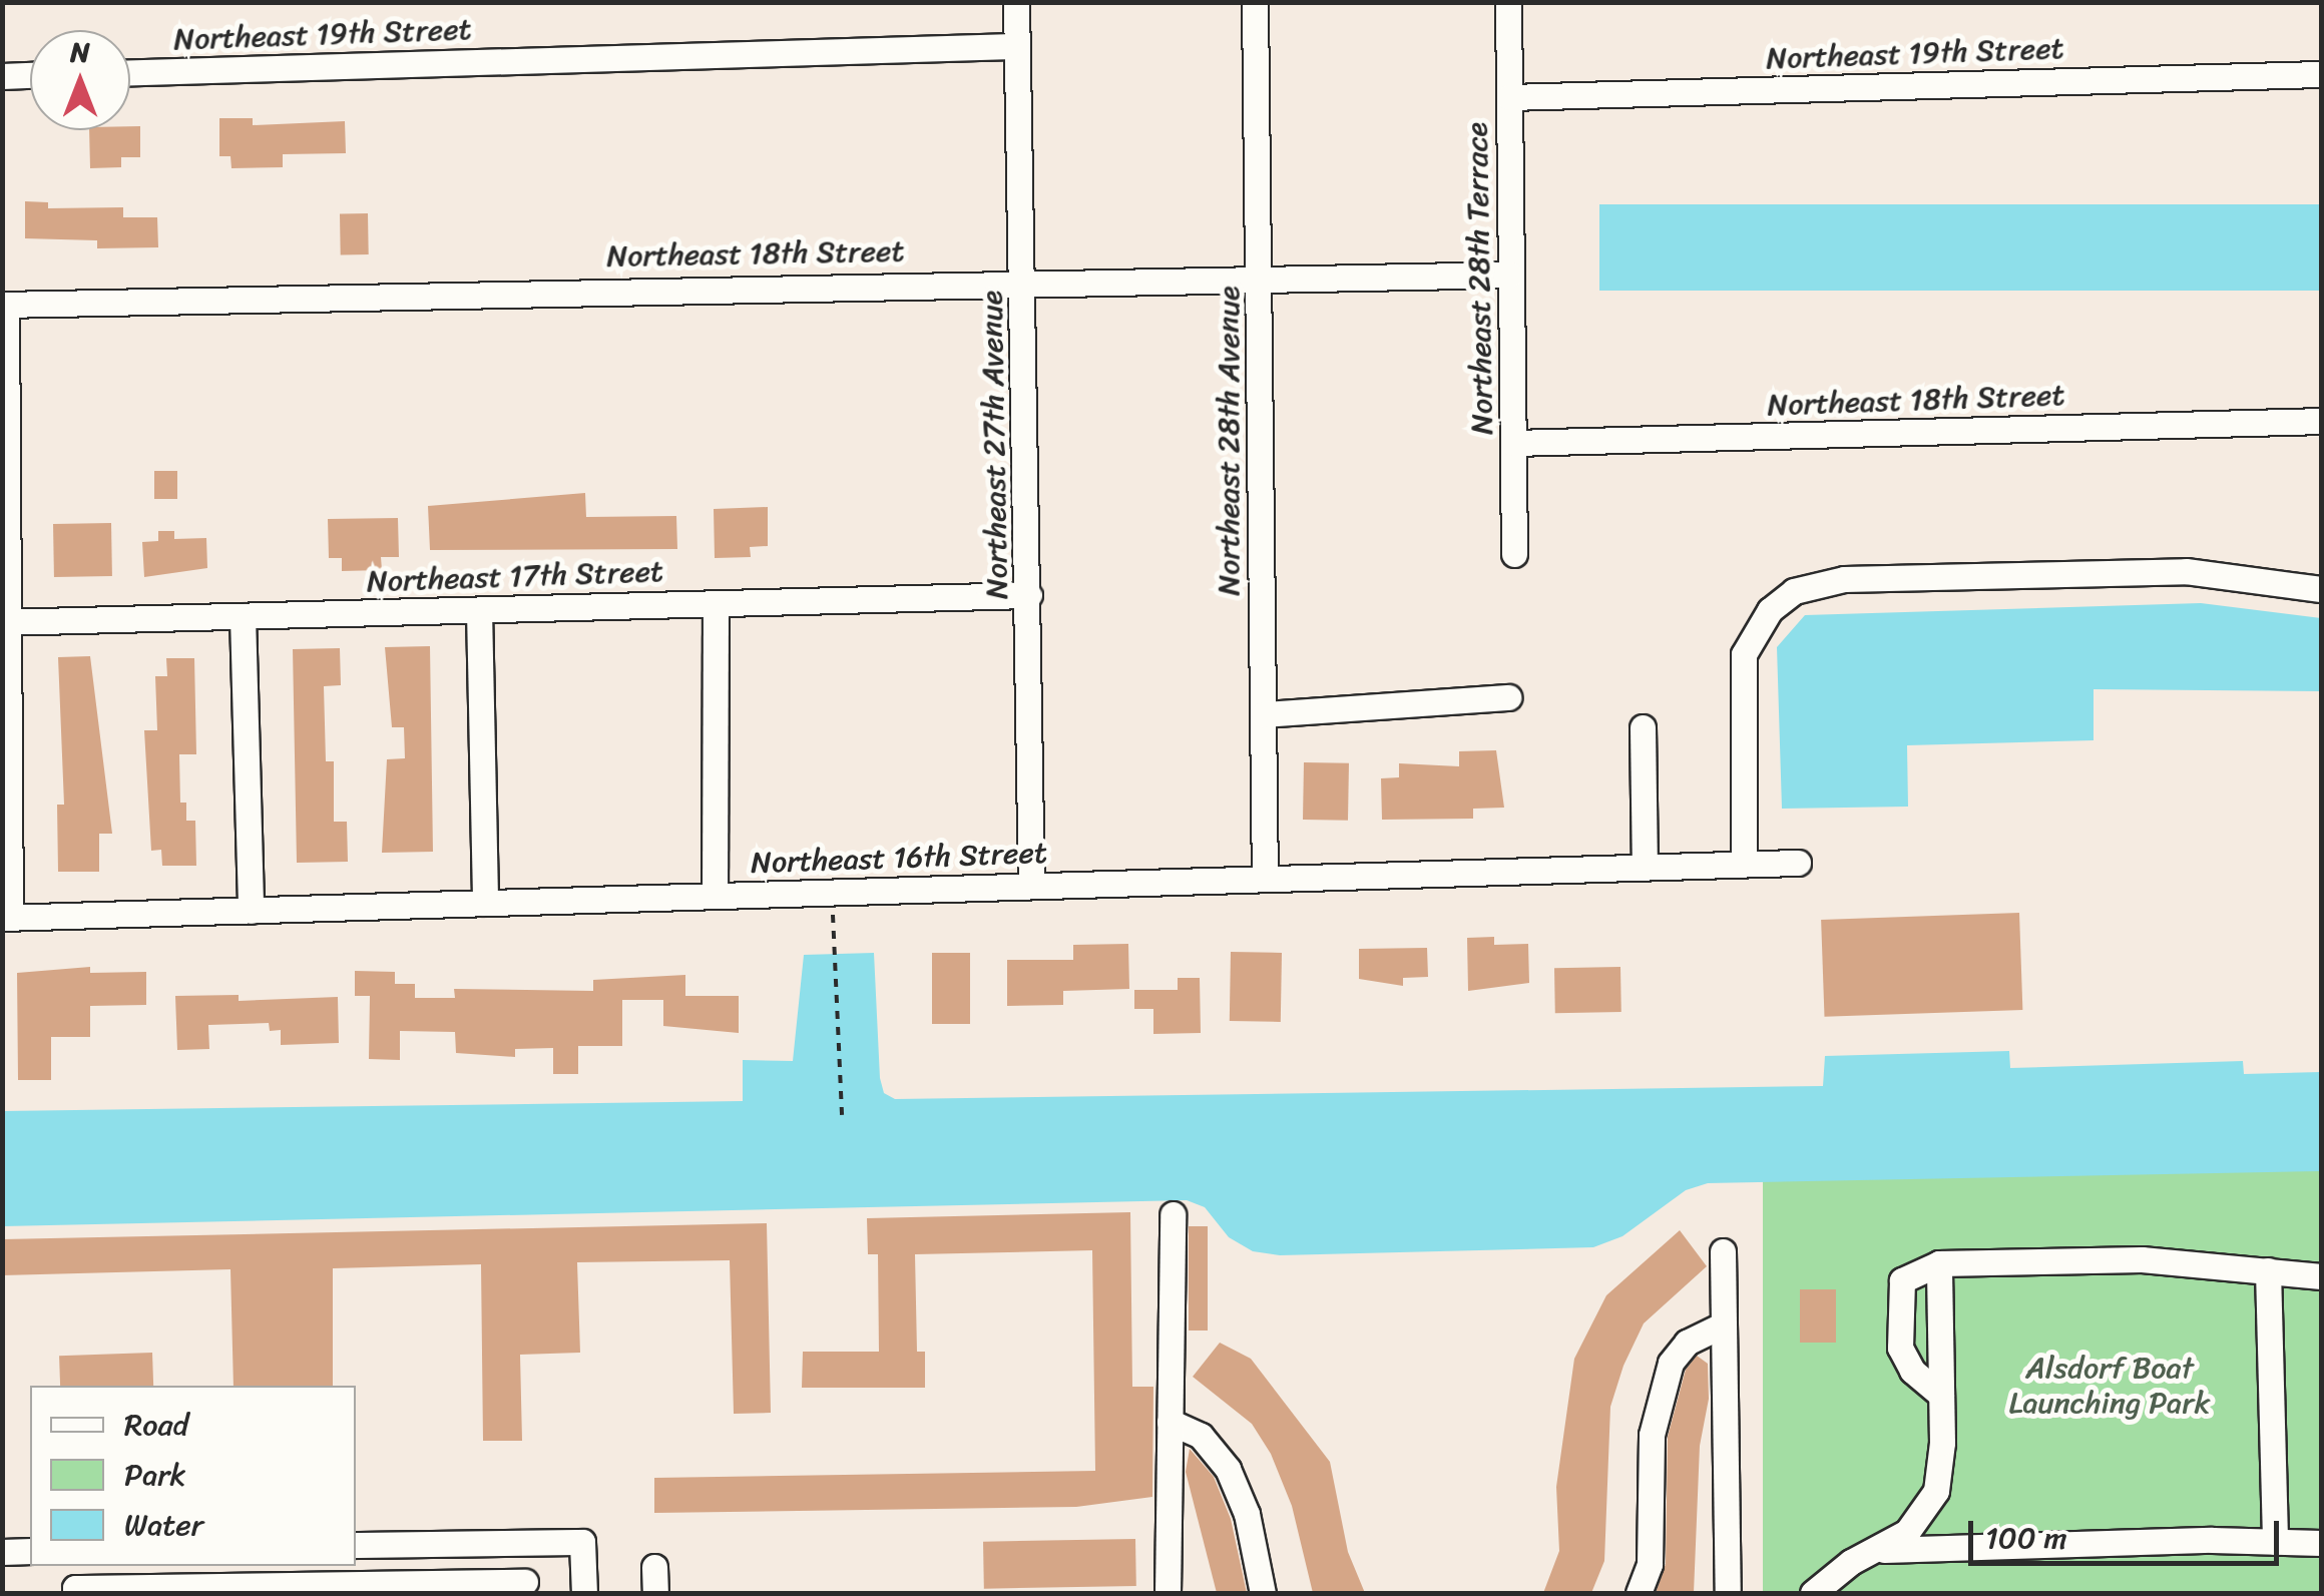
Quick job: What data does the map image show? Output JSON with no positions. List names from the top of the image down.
{
  "streets": {
    "street": [
      "Northeast 19th Street",
      "Northeast 18th Street",
      "Northeast 28th Terrace",
      "Northeast 28th Avenue",
      "Northeast 27th Avenue",
      "Northeast 17th Street",
      "Northeast 16th Street"
    ]
  },
  "crossings": [
    ["Northeast 19th Street", "Northeast 28th Terrace"],
    ["Northeast 19th Street", "Northeast 27th Avenue"],
    ["Northeast 18th Street", "Northeast 28th Terrace"],
    ["Northeast 18th Street", "Northeast 28th Avenue"],
    ["Northeast 18th Street", "Northeast 27th Avenue"],
    ["Northeast 28th Avenue", "Northeast 16th Street"],
    ["Northeast 27th Avenue", "Northeast 17th Street"],
    ["Northeast 27th Avenue", "Northeast 16th Street"]
  ],
  "parks": ["Alsdorf Boat Launching Park"],
  "legend": ["Road", "Park", "Water"],
  "scale_bar": "100 m",
  "north": "top"
}
